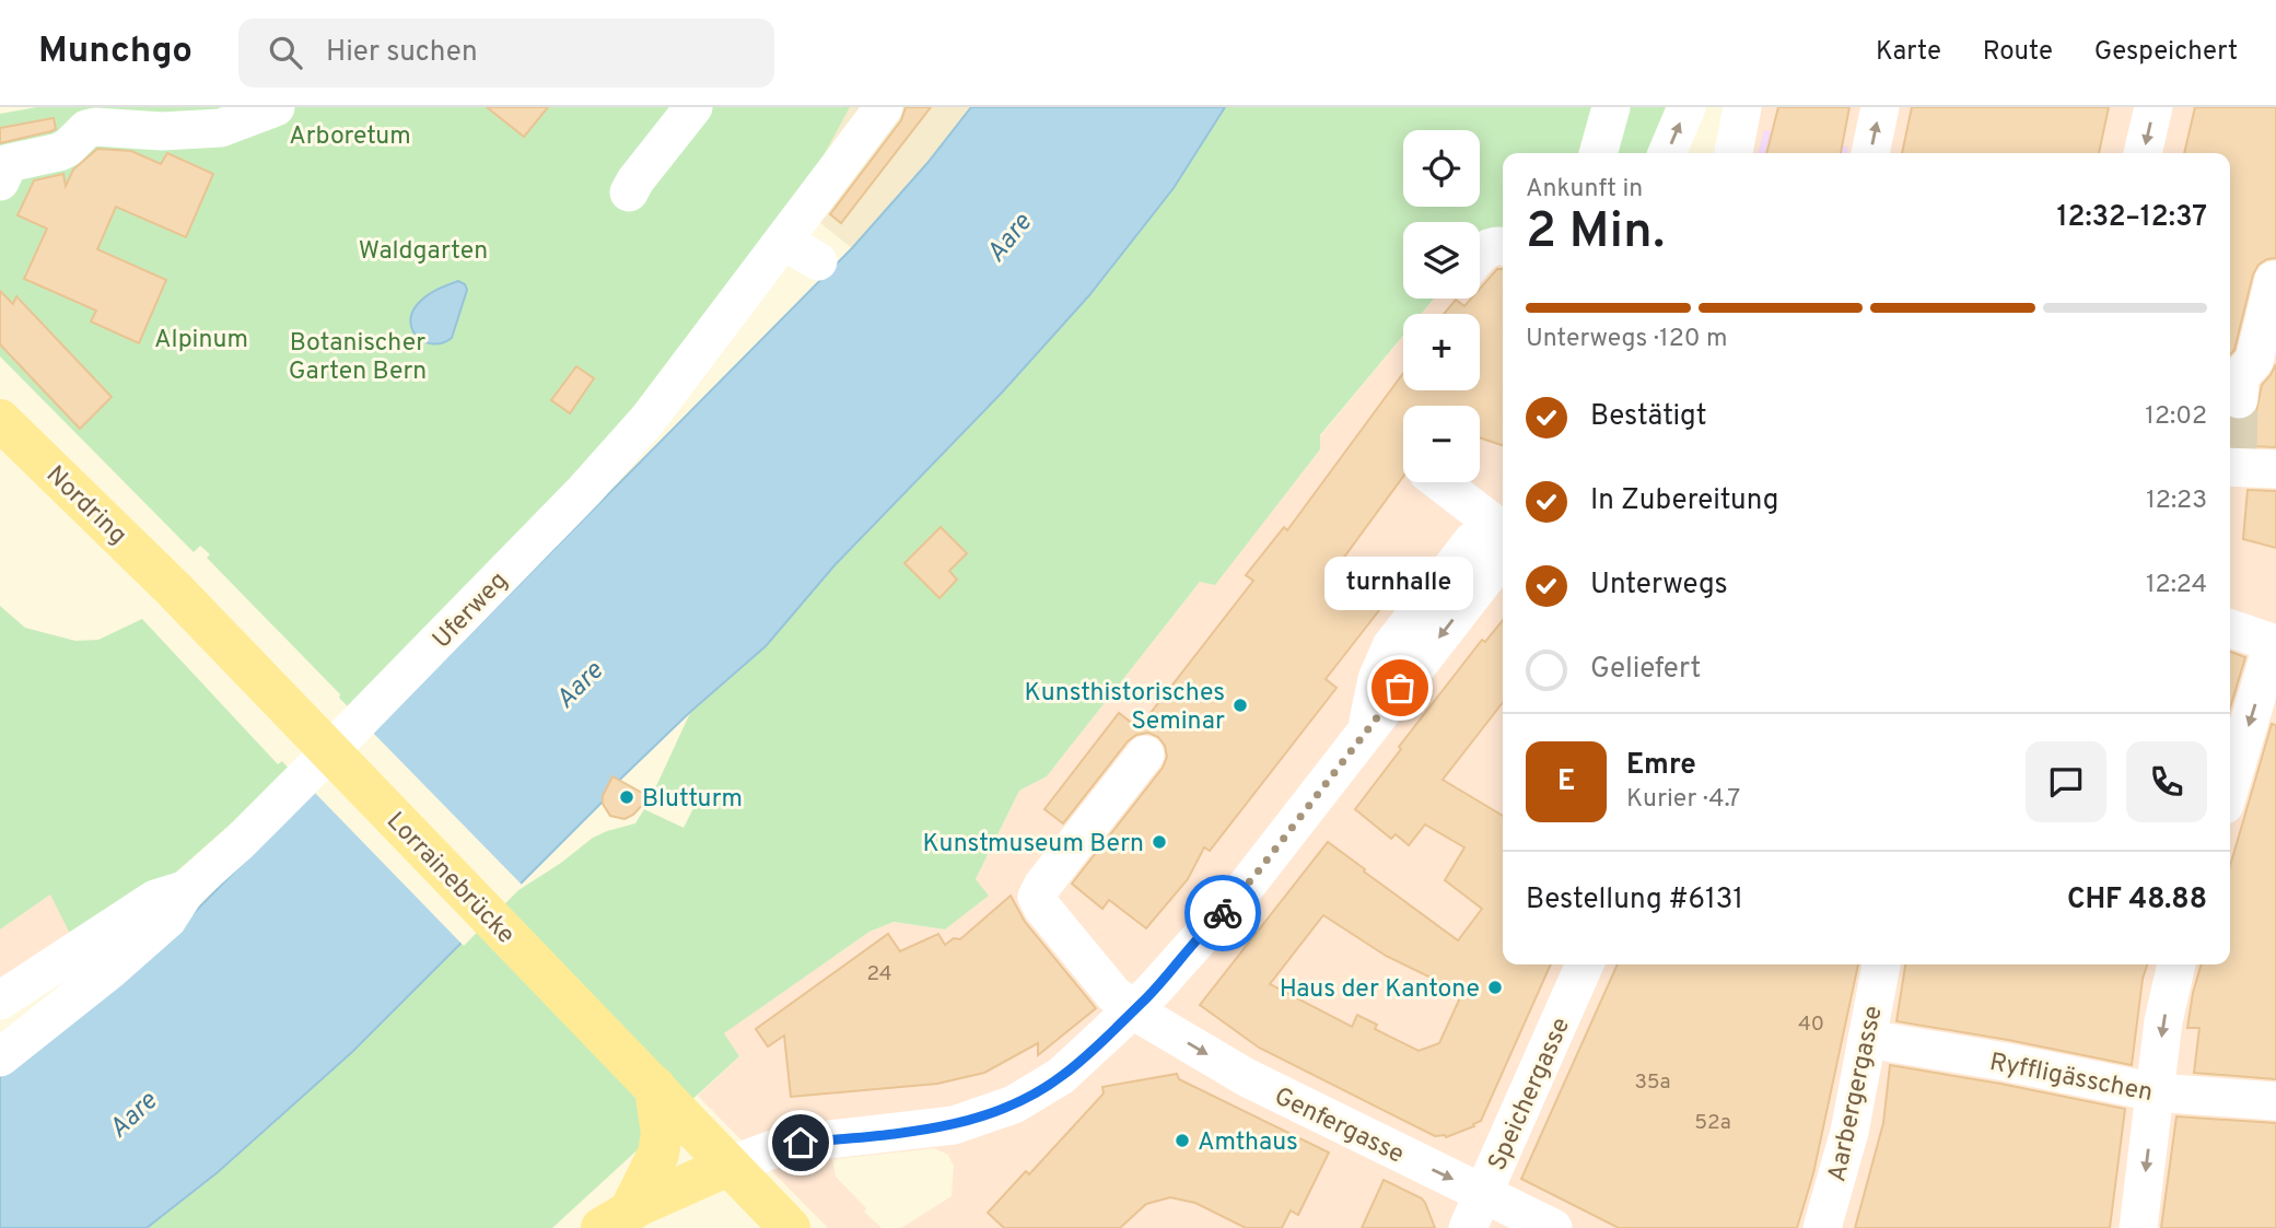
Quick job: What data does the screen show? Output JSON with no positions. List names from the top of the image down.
{
  "streets": {
    "main road": ["Nordring", "Lorrainebrücke"],
    "street": [
      "Uferweg",
      "Ryffligässchen",
      "Speichergasse",
      "Aarbergergasse",
      "Genfergasse"
    ]
  },
  "crossings": [
    ["Nordring", "Lorrainebrücke"],
    ["Ryffligässchen", "Aarbergergasse"],
    ["Speichergasse", "Genfergasse"]
  ],
  "one_way": ["Genfergasse"],
  "water": ["Aare"],
  "parks": [
    "Arboretum",
    "Waldgarten",
    "Alpinum",
    "Botanischer Garten Bern"
  ],
  "places": [
    "turnhalle",
    "Kunsthistorisches Seminar",
    "Blutturm",
    "Kunstmuseum Bern",
    "Haus der Kantone",
    "Amthaus"
  ],
  "house_numbers": [
    "24",
    "40",
    "35a",
    "52a"
  ],
  "page": {
    "header": "Munchgo",
    "search": "Hier suchen",
    "nav": ["Karte", "Route", "Gespeichert"],
    "map_buttons": ["+", "−"],
    "heading": ["2 Min.", "Ankunft in", "12:32–12:37"],
    "panel": [
      "Emre",
      "Kurier · 4.7",
      "Bestellung #6131",
      "CHF 48.88"
    ],
    "bar": "Unterwegs · 120 m",
    "list": [
      ["Bestätigt", "12:02"],
      ["In Zubereitung", "12:23"],
      ["Unterwegs", "12:24"],
      "Geliefert"
    ],
    "bubble": "turnhalle",
    "round": "E"
  }
}
